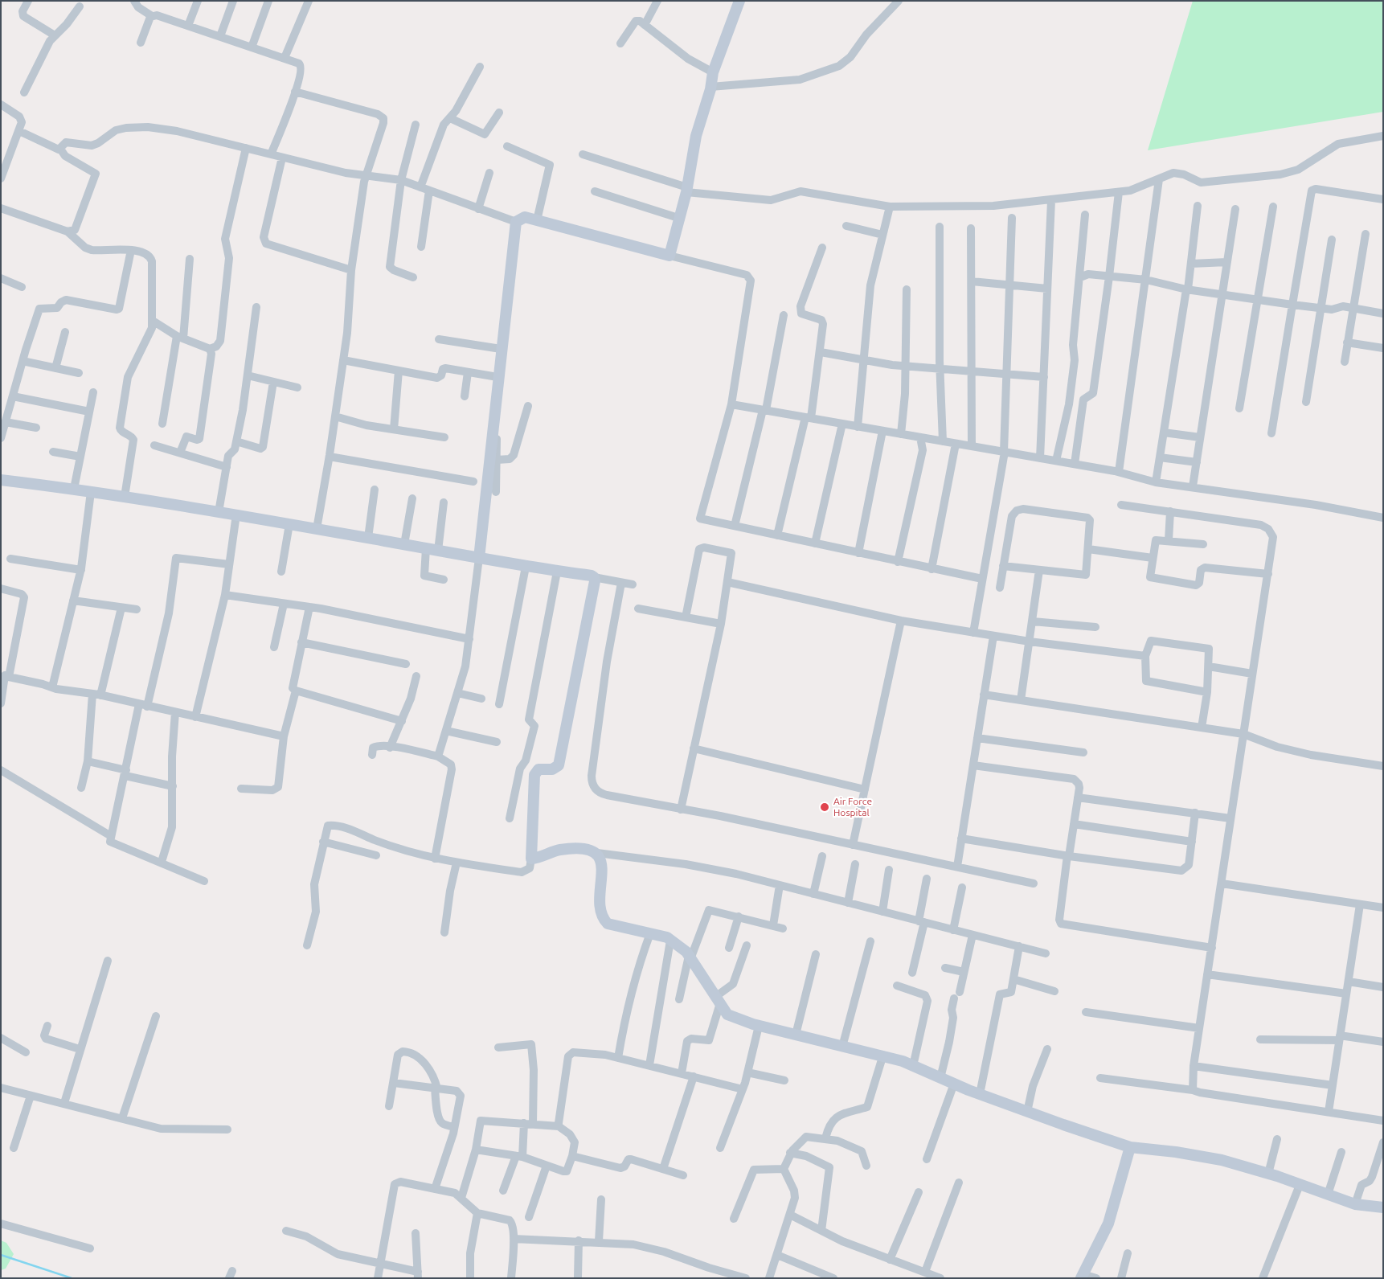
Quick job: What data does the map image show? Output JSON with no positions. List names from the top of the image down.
{
  "places": ["Air Force Hospital"]
}
